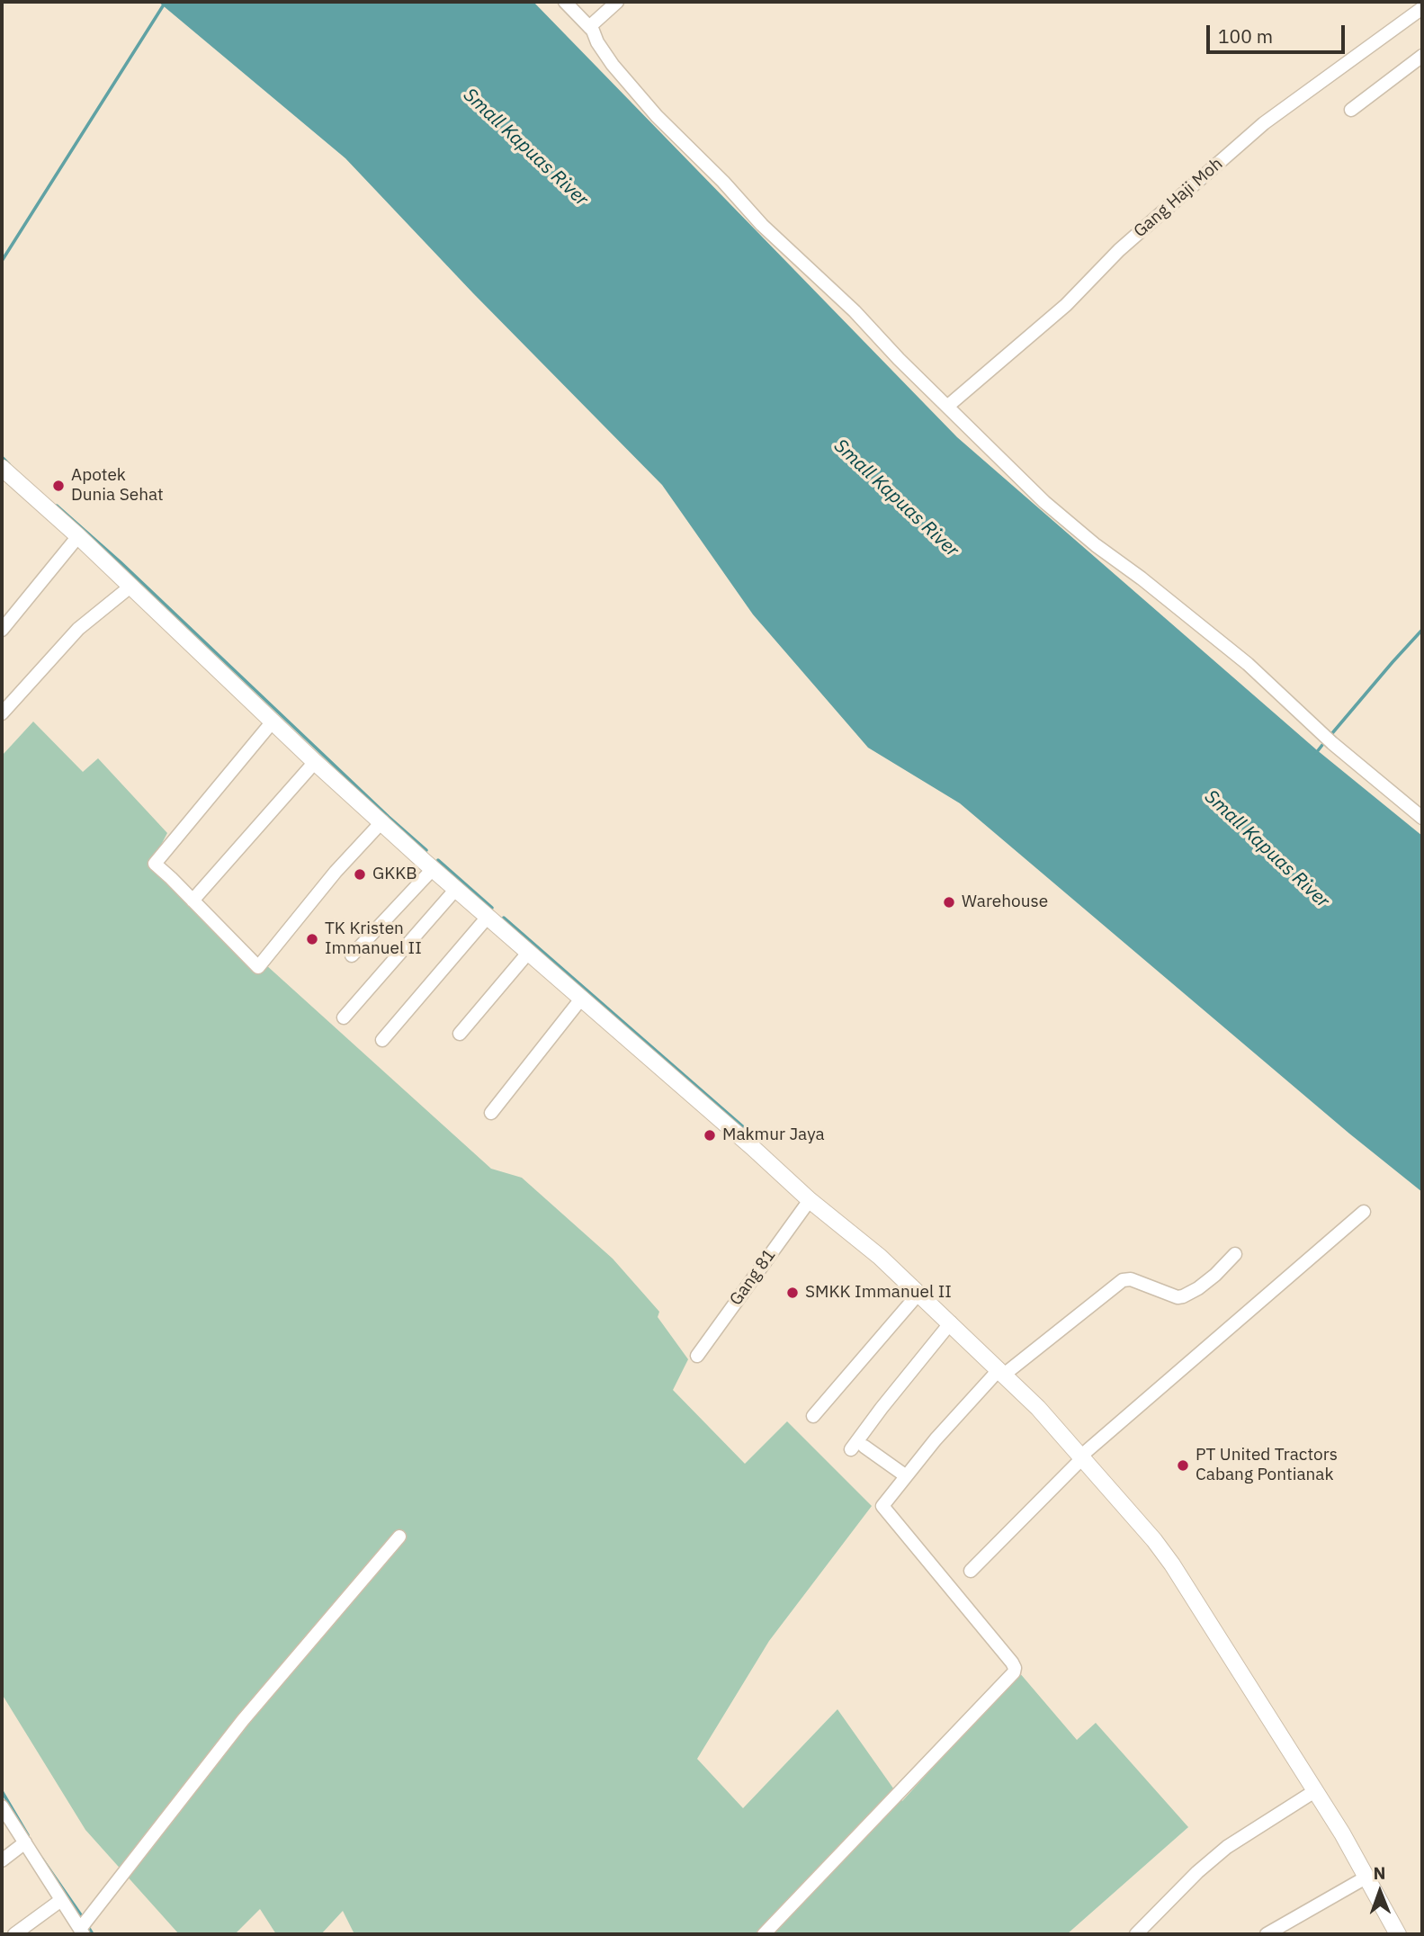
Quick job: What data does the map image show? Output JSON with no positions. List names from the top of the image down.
{
  "streets": {
    "street": ["Gang Haji Moh", "Gang 81"]
  },
  "water": ["Small Kapuas River"],
  "places": [
    "Apotek Dunia Sehat",
    "GKKB",
    "Warehouse",
    "TK Kristen Immanuel II",
    "Makmur Jaya",
    "SMKK Immanuel II",
    "PT United Tractors Cabang Pontianak"
  ],
  "scale_bar": "100 m",
  "north": "top"
}
